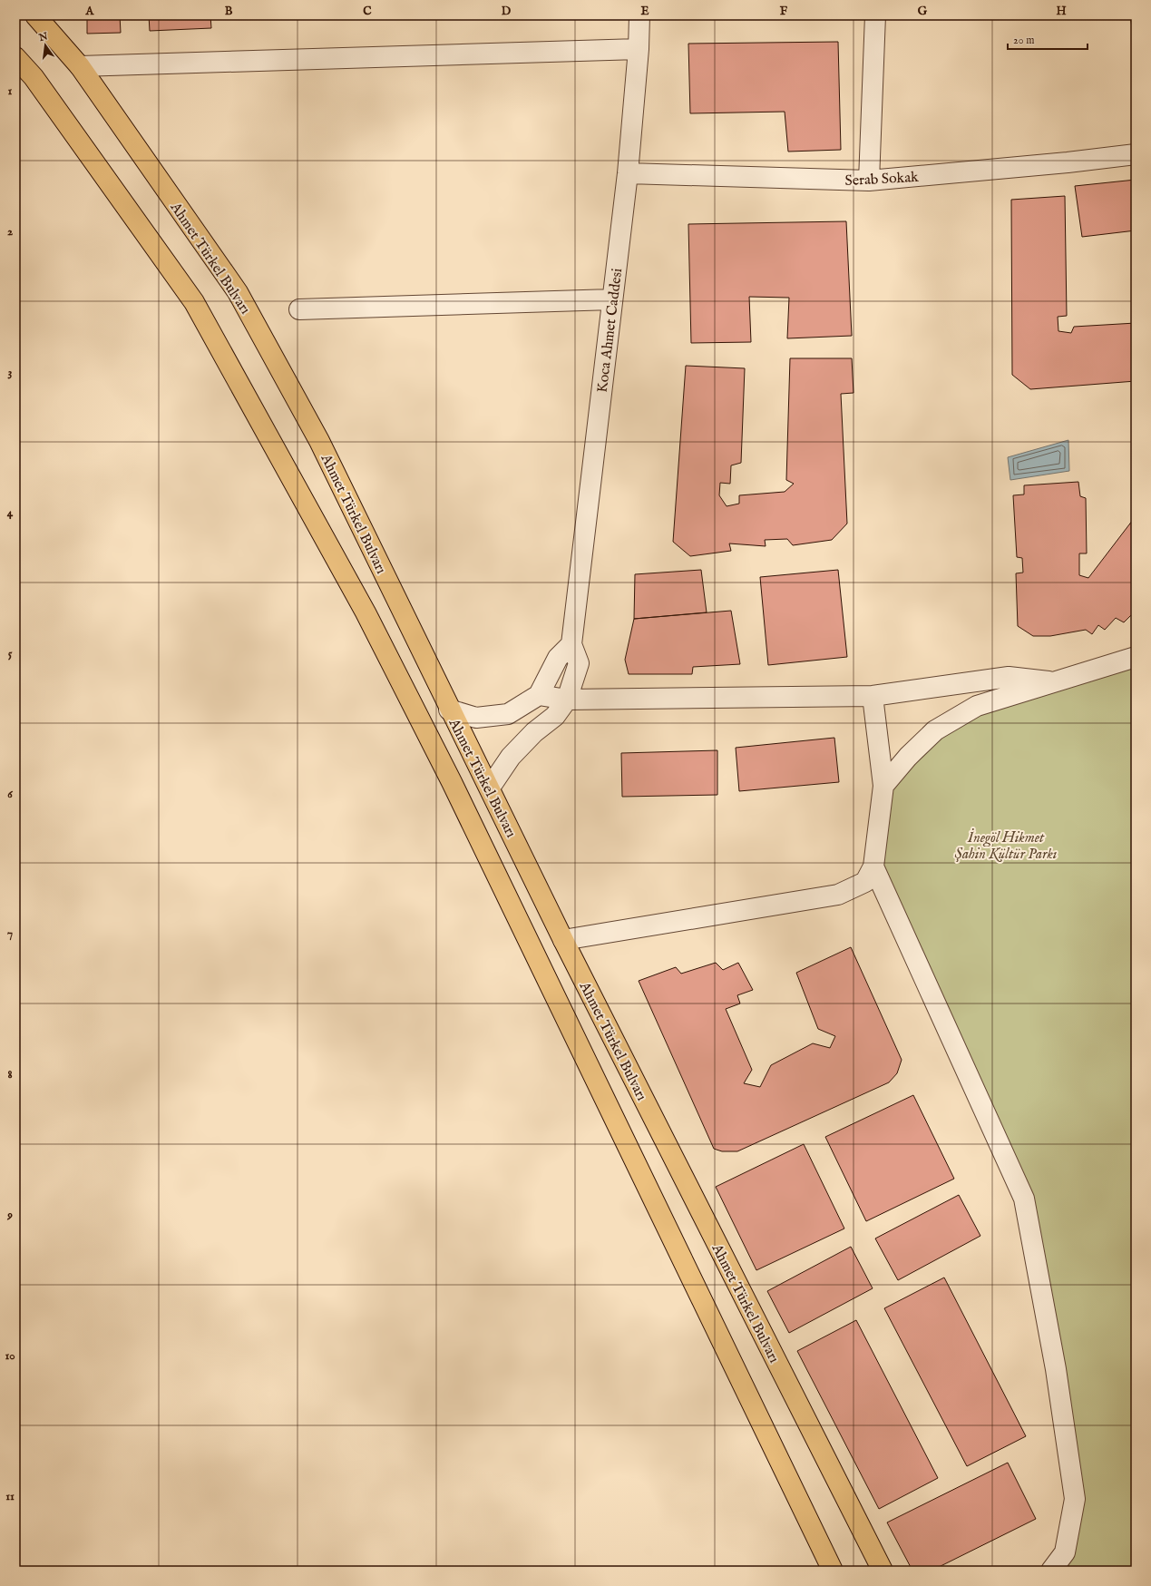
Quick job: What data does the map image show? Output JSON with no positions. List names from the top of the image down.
{
  "streets": {
    "main road": ["Ahmet Türkel Bulvarı"],
    "street": ["Serab Sokak", "Koca Ahmet Caddesi"]
  },
  "crossings": [
    ["Serab Sokak", "Koca Ahmet Caddesi"]
  ],
  "parks": ["İnegöl Hikmet Şahin Kültür Parkı"],
  "scale_bar": "20 m",
  "north": "top",
  "grid": {
    "columns": [
      "A",
      "B",
      "C",
      "D",
      "E",
      "F",
      "G",
      "H"
    ],
    "rows": [
      "1",
      "2",
      "3",
      "4",
      "5",
      "6",
      "7",
      "8",
      "9",
      "10",
      "11"
    ]
  }
}
